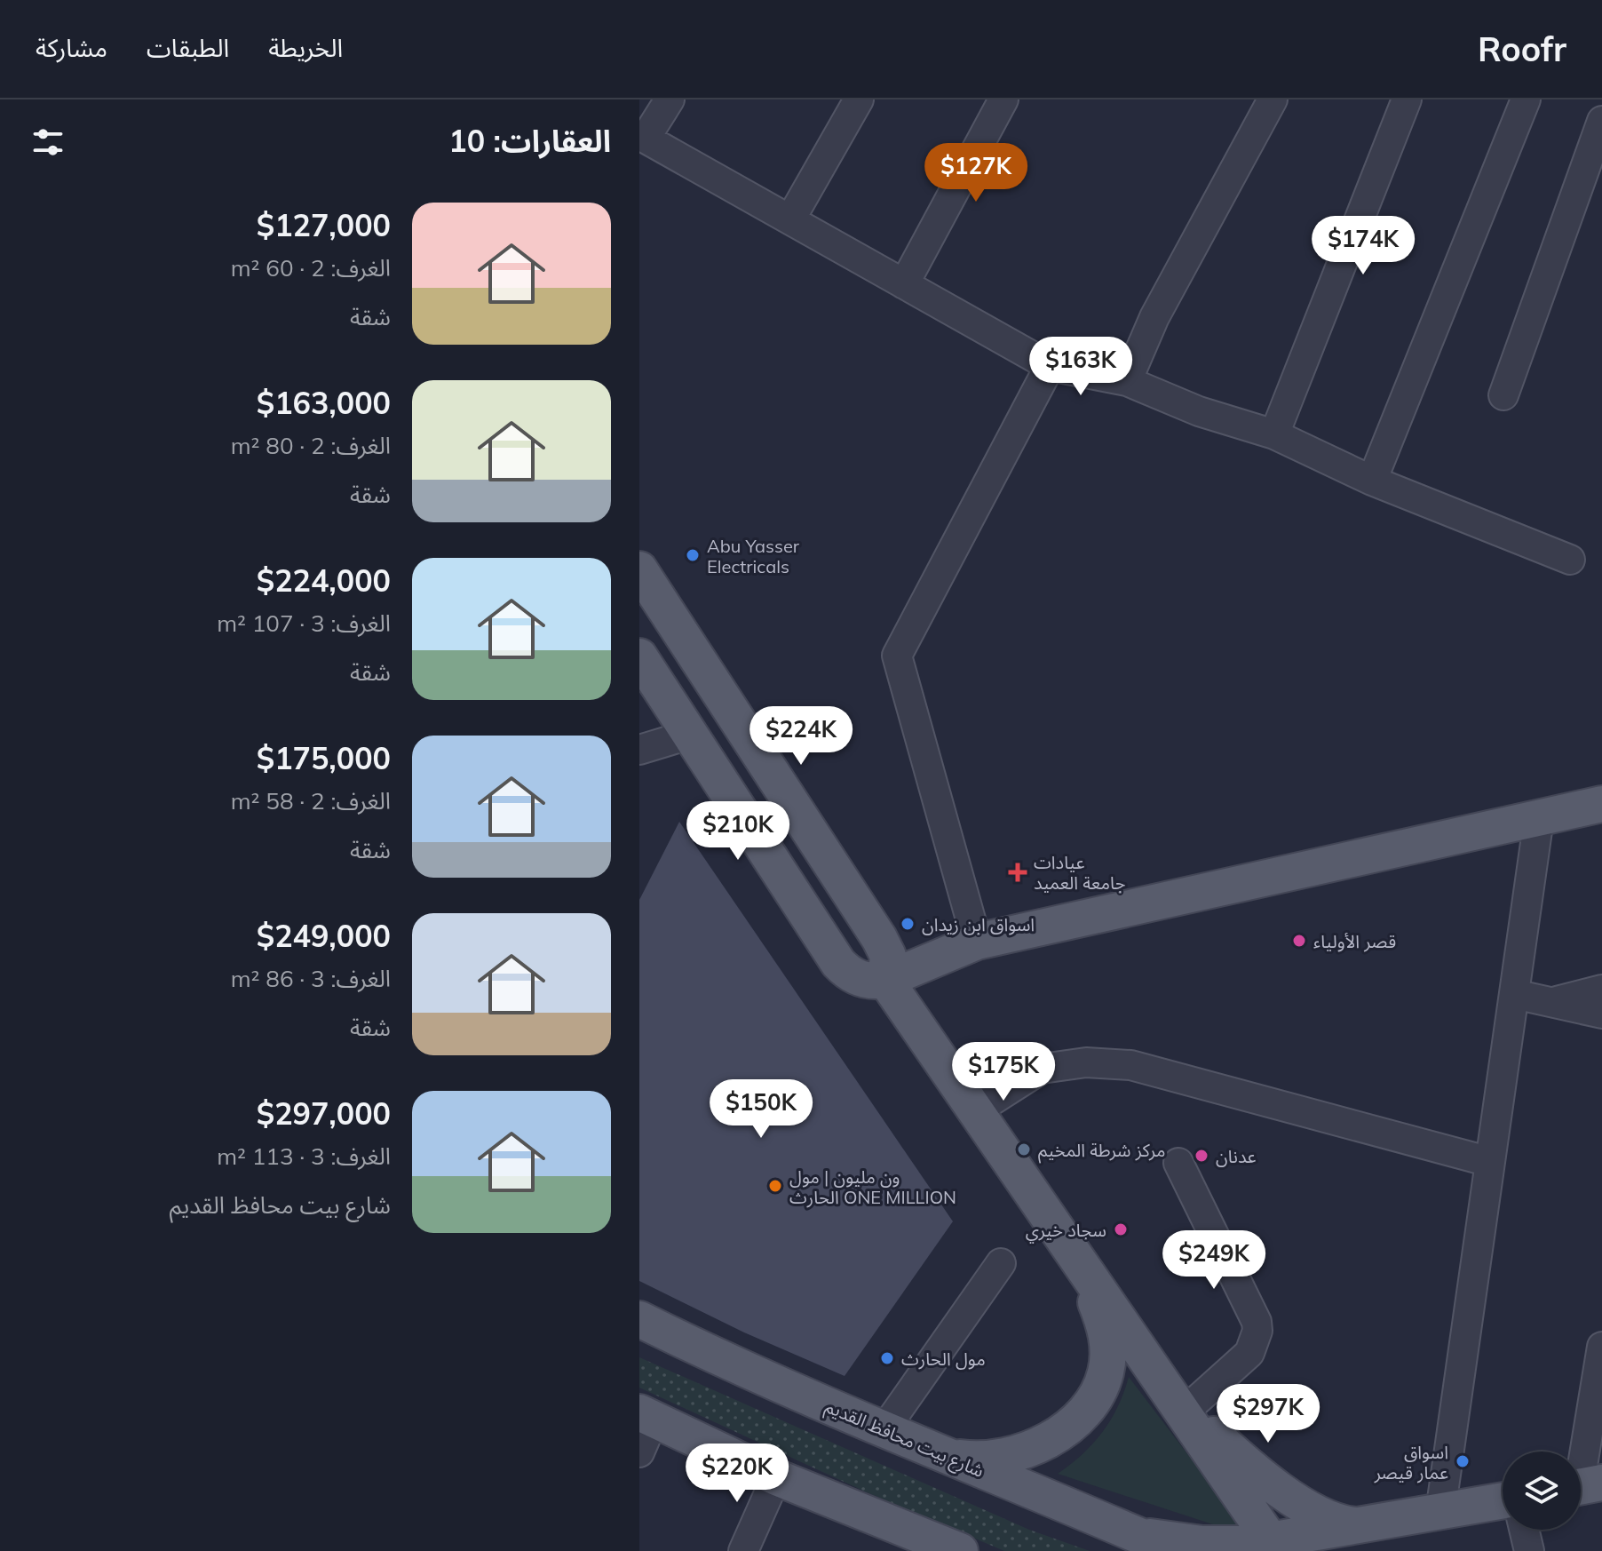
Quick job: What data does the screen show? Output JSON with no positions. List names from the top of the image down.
{
  "streets": {
    "main road": ["شارع بيت محافظ القديم"]
  },
  "places": {
    "other": [
      "Abu Yasser Electricals",
      "اسواق ابن زيدان",
      "قصر الأولياء",
      "مركز شرطة المخيم",
      "عدنان",
      "ون مليون | مول الحارث ONE MILLION",
      "سجاد خيري",
      "مول الحارث",
      "اسواق عمار قيصر"
    ],
    "health": ["عيادات جامعة العميد"]
  },
  "page": {
    "header": "Roofr",
    "nav": ["الخريطة", "الطبقات", "مشاركة"],
    "heading": "العقارات: 10",
    "price": [
      "$127K",
      "$174K",
      "$163K",
      "$224K",
      "$210K",
      "$175K",
      "$150K",
      "$249K",
      "$297K",
      "$220K"
    ],
    "list": [
      {
        "name": "$127,000",
        "note": "الغرف: 2 · 60 m² · شقة"
      },
      {
        "name": "$163,000",
        "note": "الغرف: 2 · 80 m² · شقة"
      },
      {
        "name": "$224,000",
        "note": "الغرف: 3 · 107 m² · شقة"
      },
      {
        "name": "$175,000",
        "note": "الغرف: 2 · 58 m² · شقة"
      },
      {
        "name": "$249,000",
        "note": "الغرف: 3 · 86 m² · شقة"
      },
      {
        "name": "$297,000",
        "note": "الغرف: 3 · 113 m² · شارع بيت محافظ القديم"
      }
    ]
  }
}
